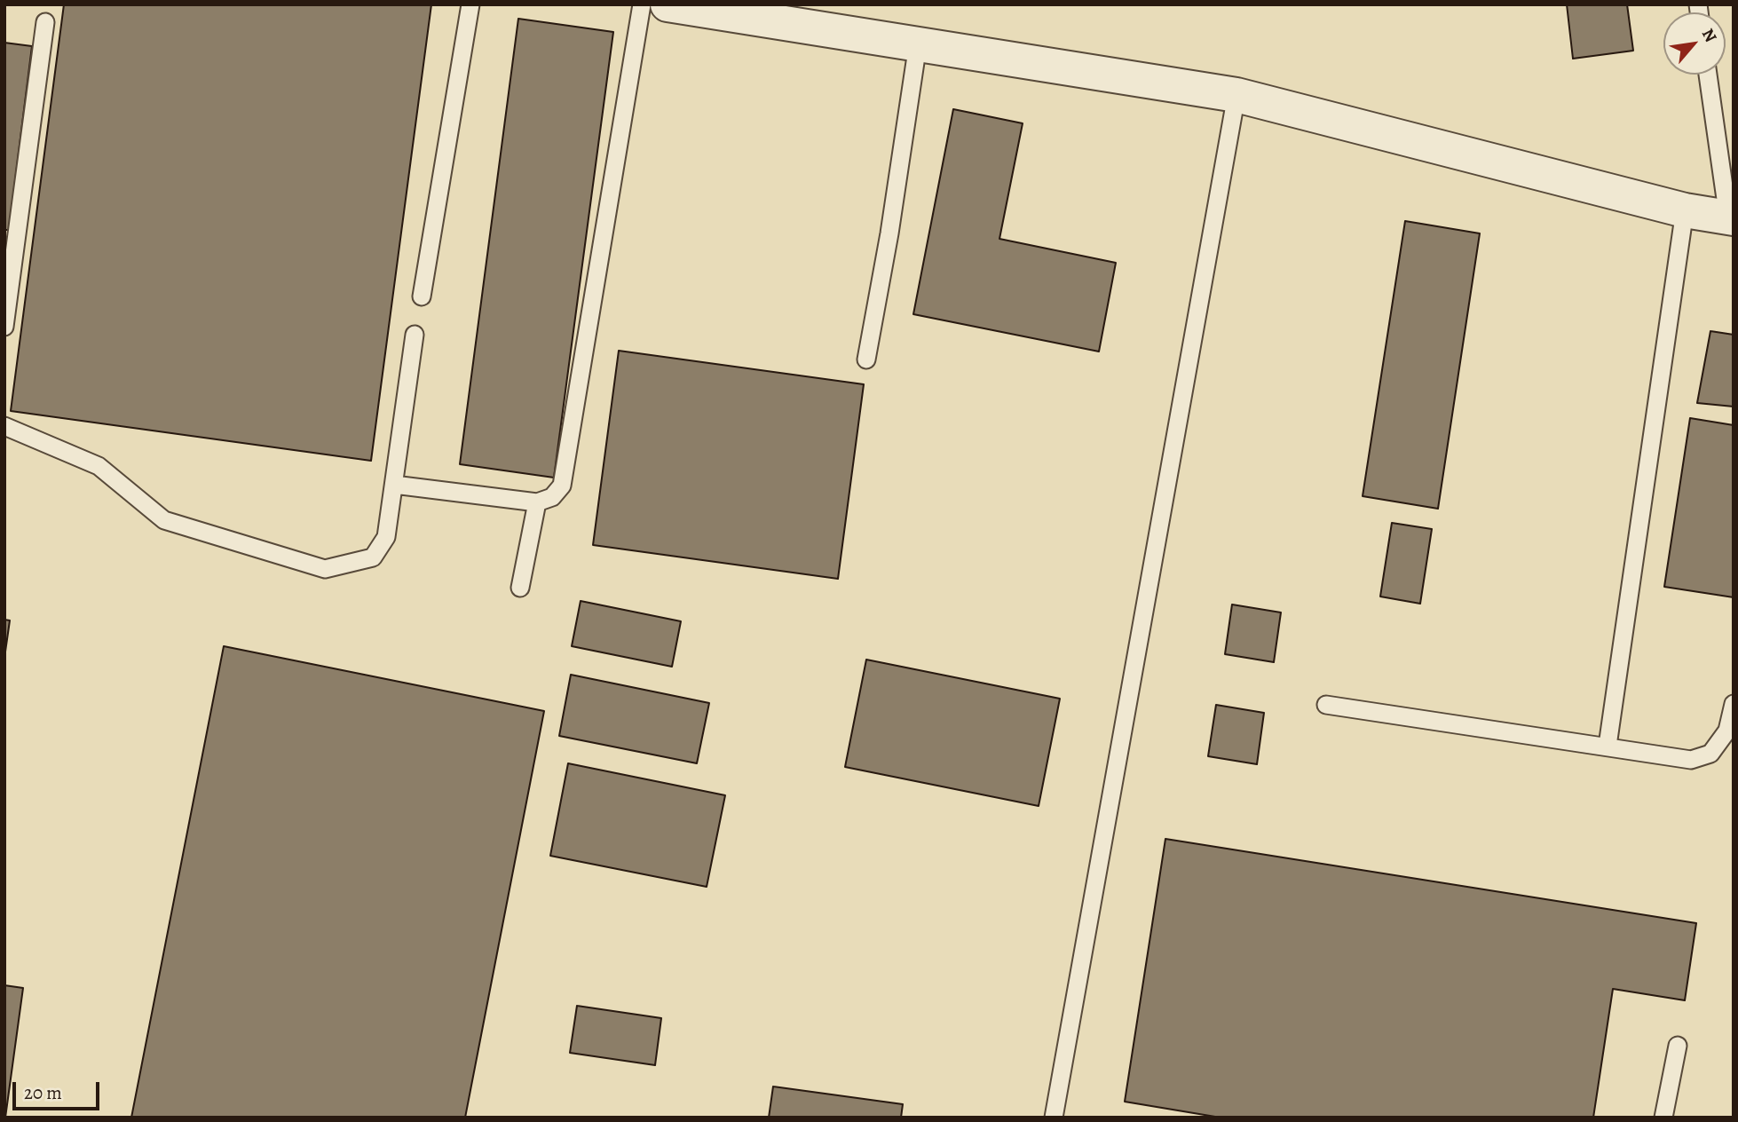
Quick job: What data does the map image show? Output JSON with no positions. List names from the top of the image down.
{
  "scale_bar": "20 m",
  "north": "top right"
}
